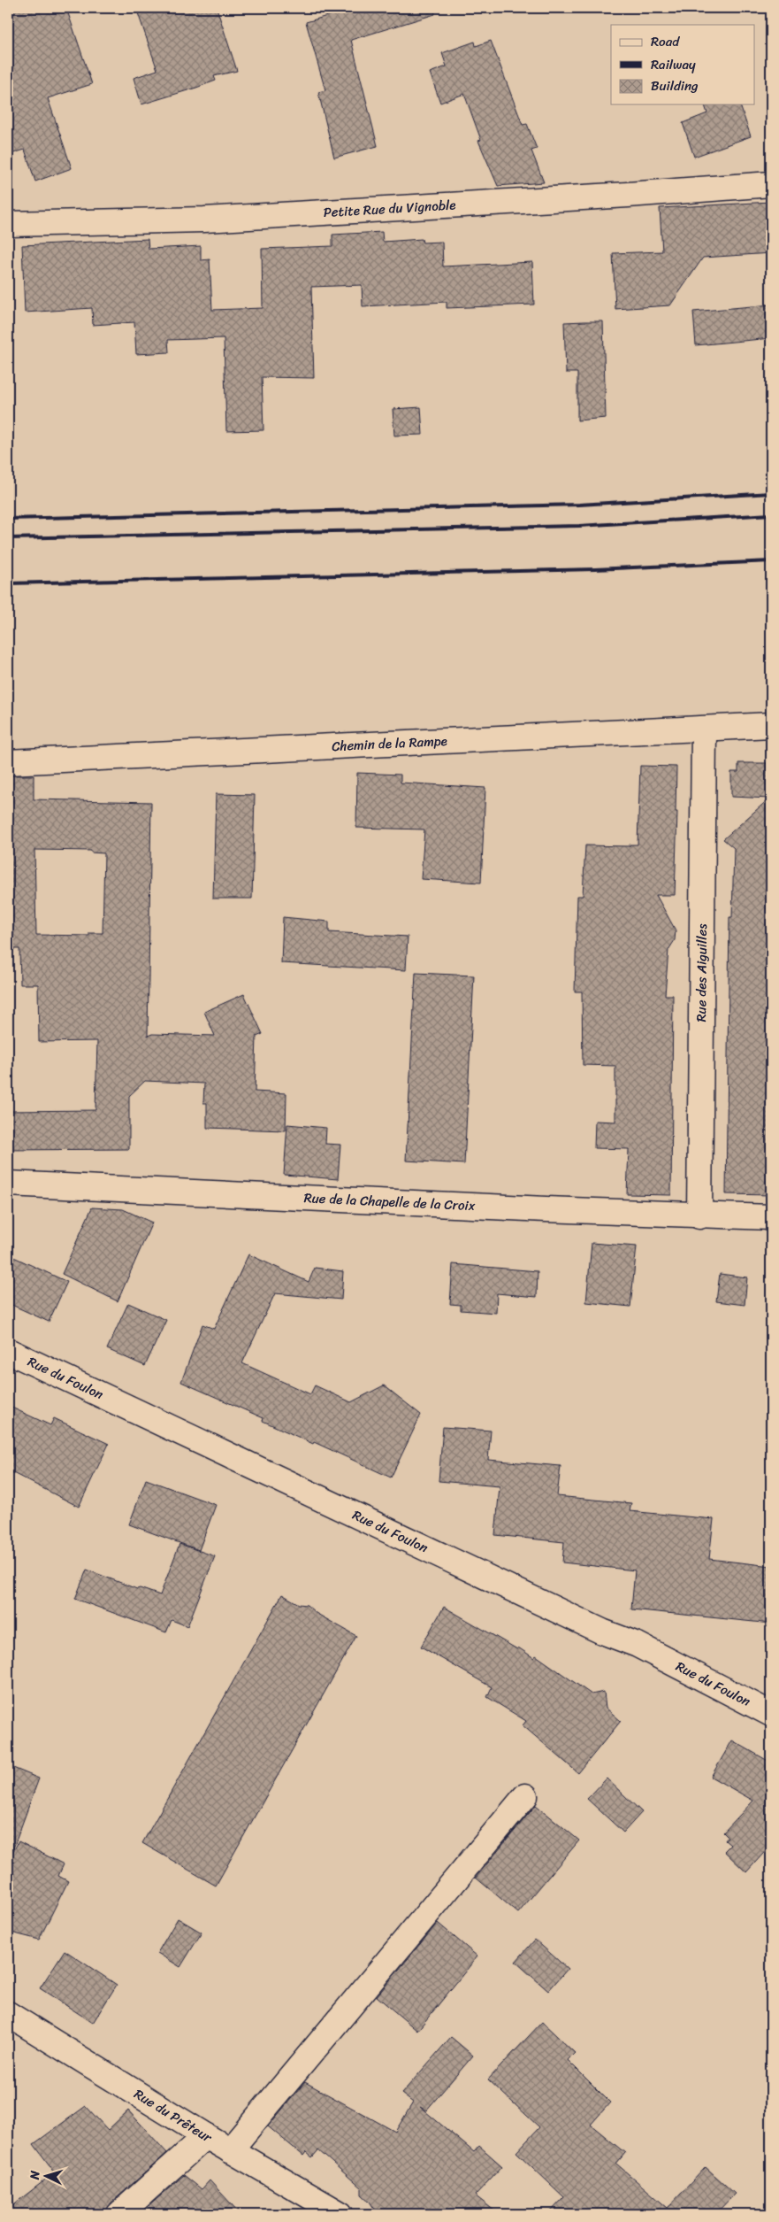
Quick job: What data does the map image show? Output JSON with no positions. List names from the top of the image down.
{
  "streets": {
    "street": [
      "Petite Rue du Vignoble",
      "Chemin de la Rampe",
      "Rue des Aiguilles",
      "Rue de la Chapelle de la Croix",
      "Rue du Foulon",
      "Rue du Prêteur"
    ]
  },
  "crossings": [
    ["Chemin de la Rampe", "Rue des Aiguilles"],
    ["Rue des Aiguilles", "Rue de la Chapelle de la Croix"]
  ],
  "legend": ["Road", "Railway", "Building"],
  "north": "left"
}
